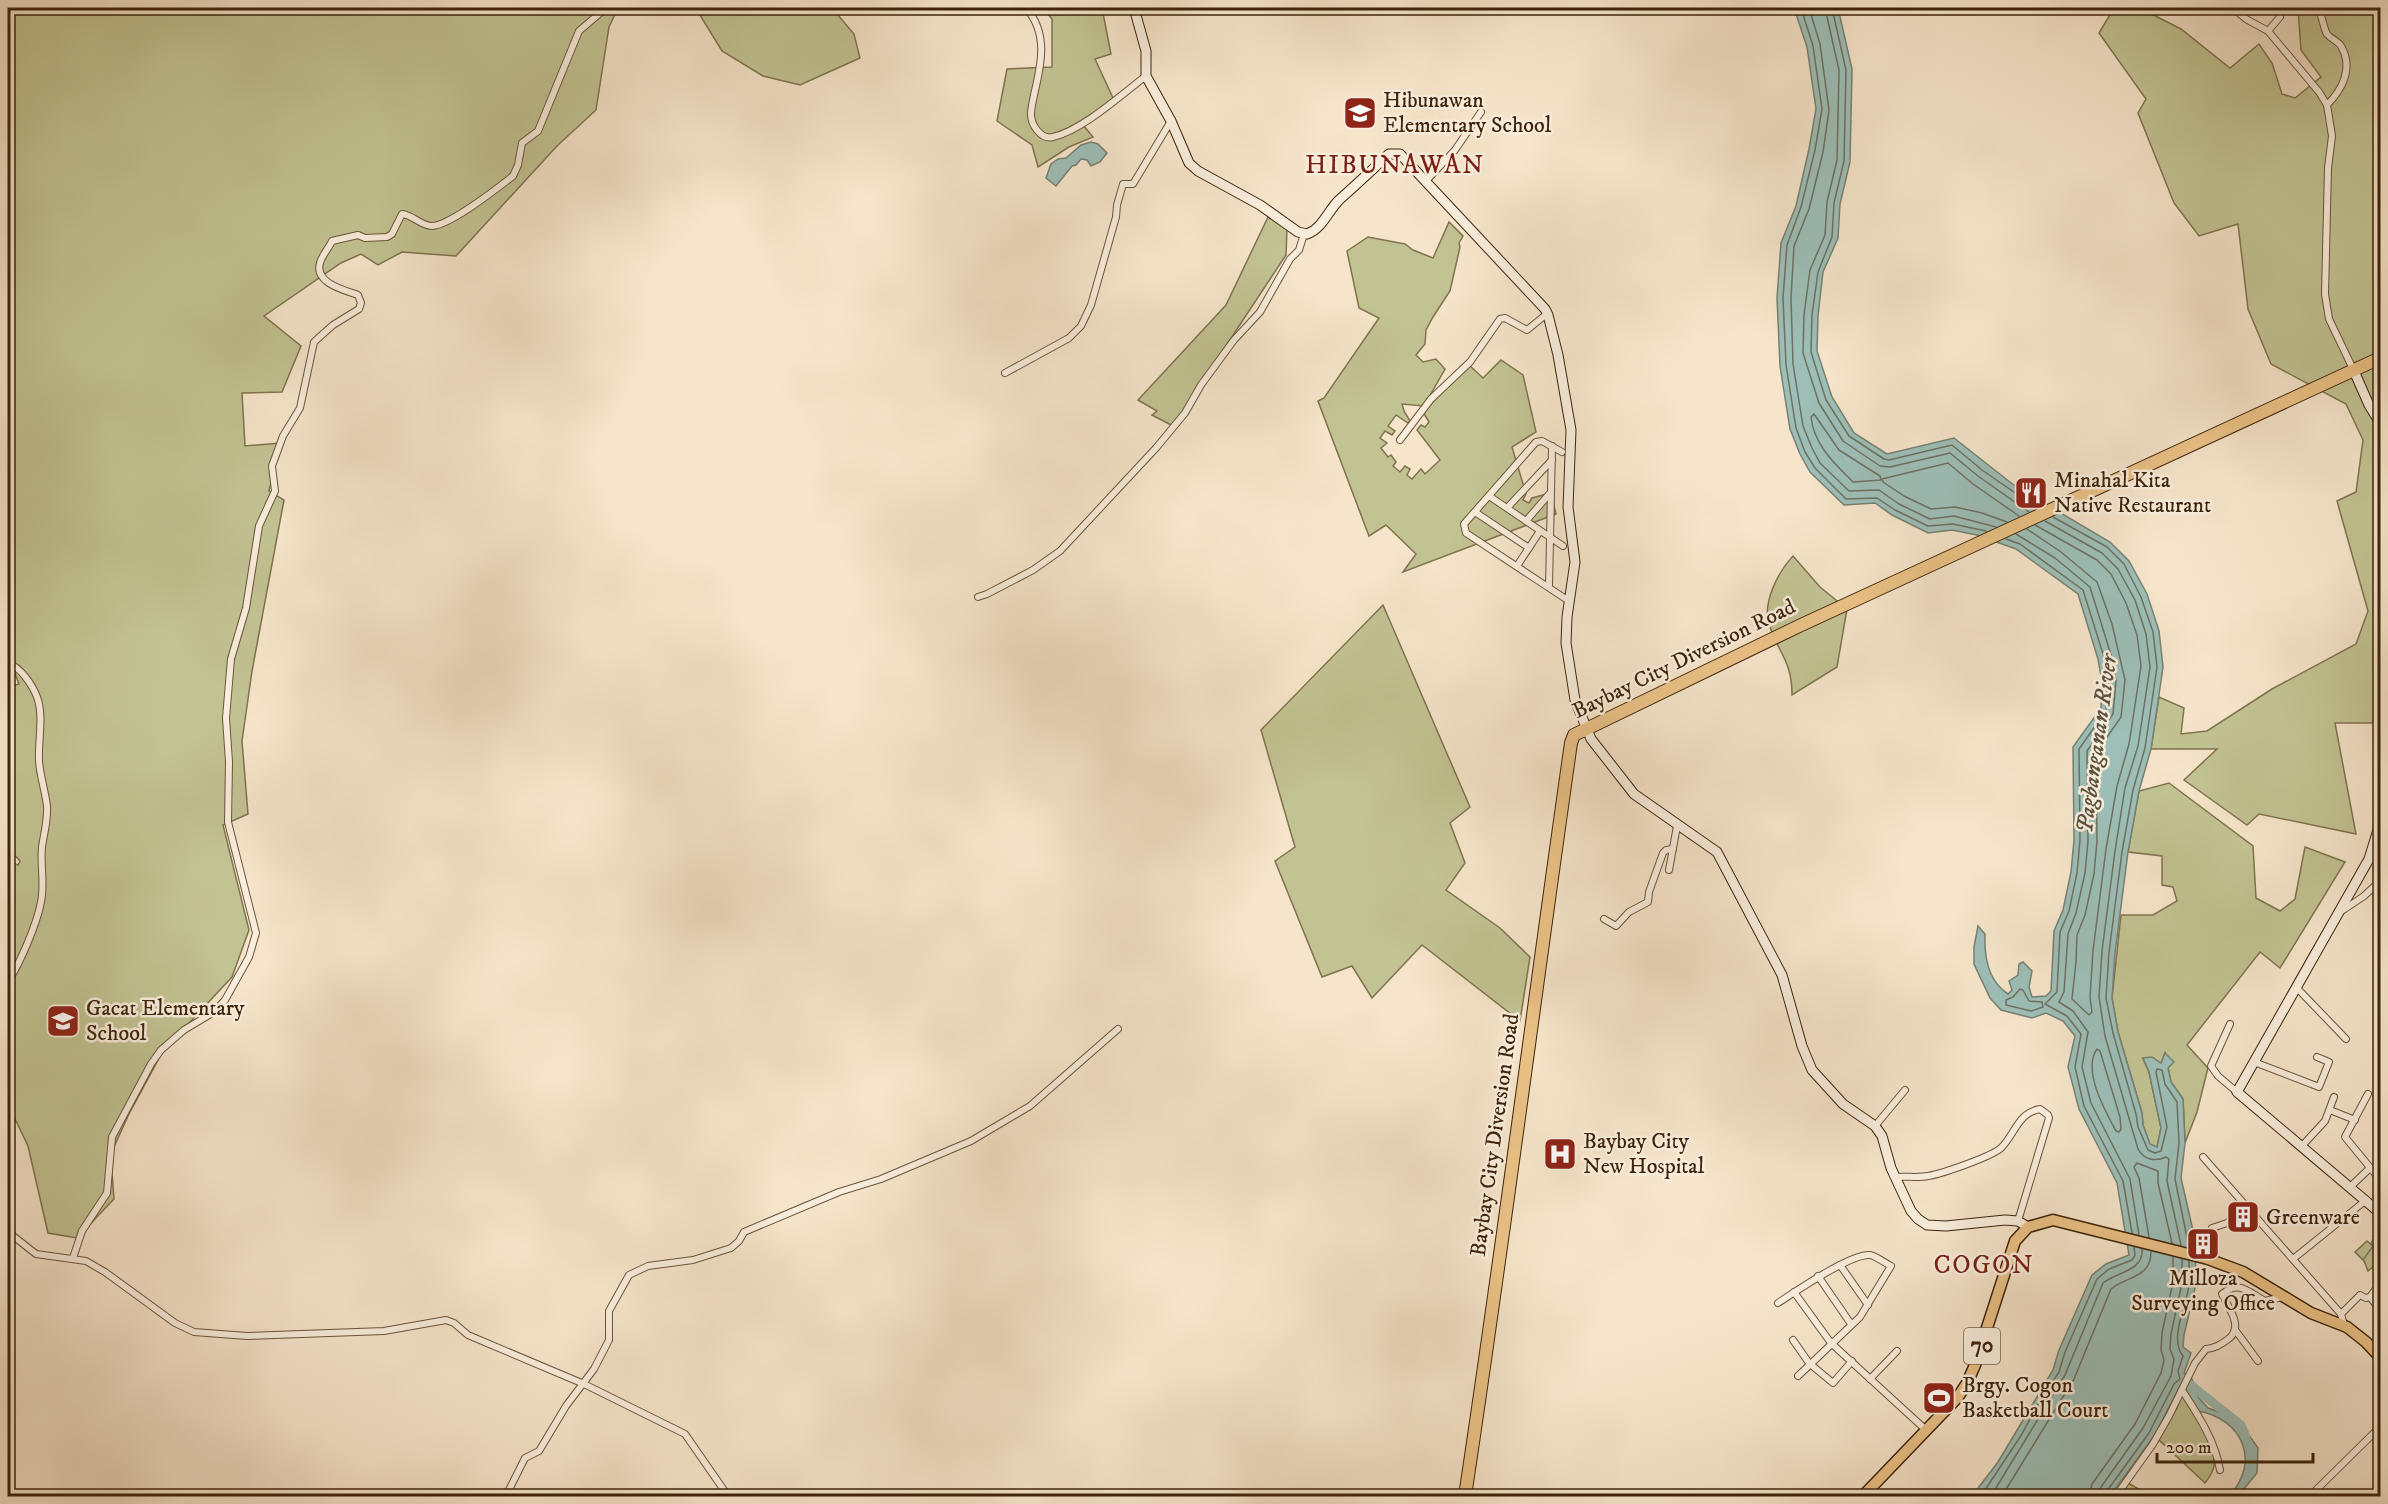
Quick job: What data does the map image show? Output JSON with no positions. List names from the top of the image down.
{
  "streets": {
    "highway": ["Baybay City Diversion Road"],
    "main road": ["70"]
  },
  "districts": ["HIBUNAWAN", "COGON"],
  "water": ["Pagbanganan River"],
  "places": {
    "school or university": ["Hibunawan Elementary School", "Gacat Elementary School"],
    "restaurant": ["Minahal Kita Native Restaurant"],
    "hospital": ["Baybay City New Hospital"],
    "building": ["Greenware", "Milloza Surveying Office"],
    "sports": ["Brgy. Cogon Basketball Court"]
  },
  "scale_bar": "200 m"
}
